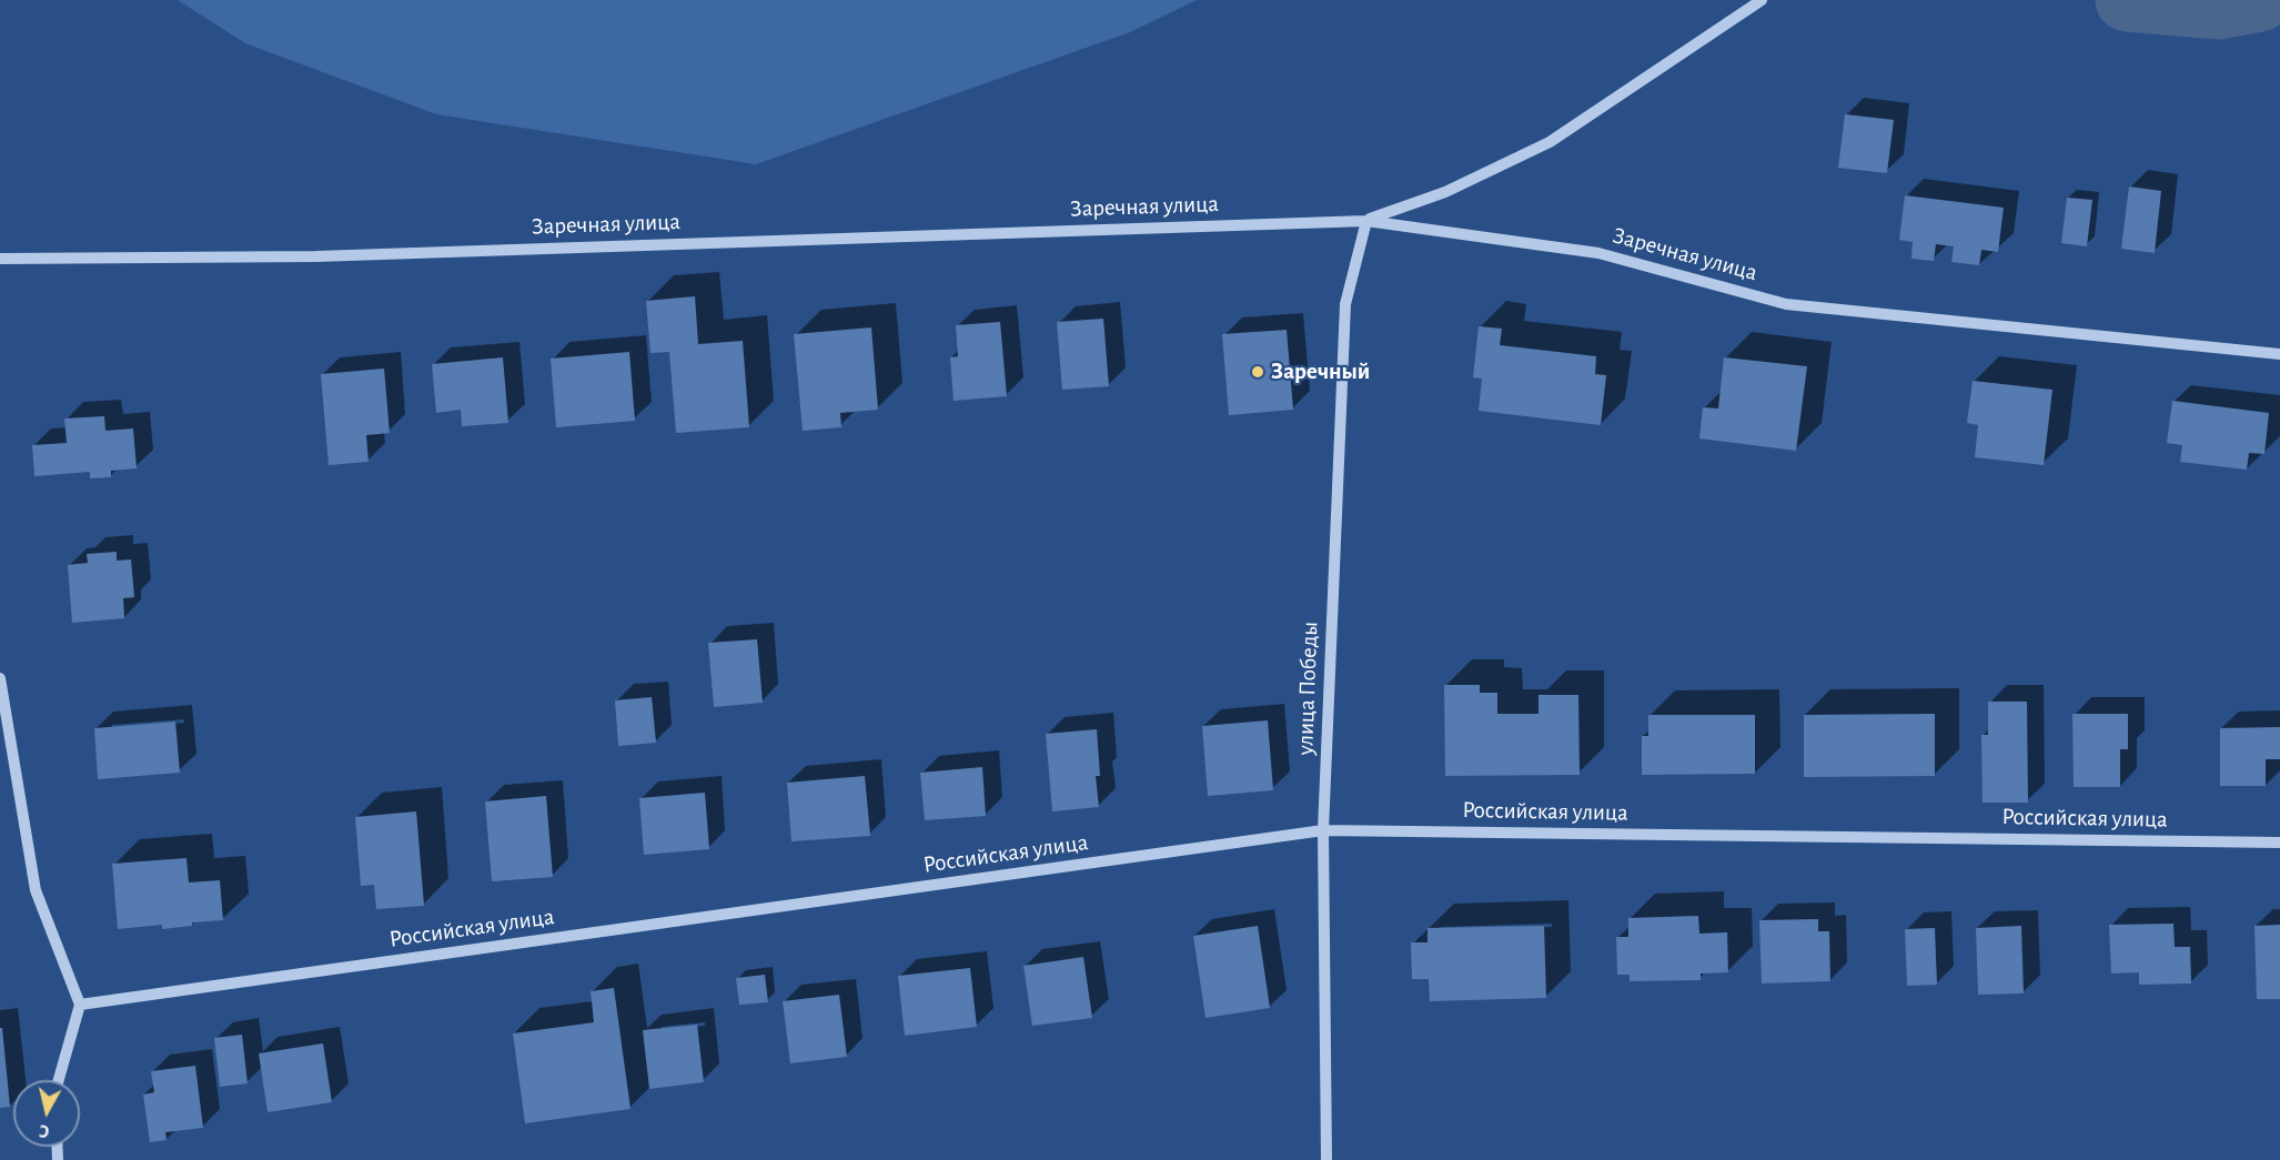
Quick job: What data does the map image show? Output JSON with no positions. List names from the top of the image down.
{
  "streets": {
    "street": ["Заречная улица", "улица Победы", "Российская улица"]
  },
  "crossings": [
    ["Заречная улица", "улица Победы"],
    ["улица Победы", "Российская улица"]
  ],
  "places": ["Заречный"],
  "north": "bottom"
}
